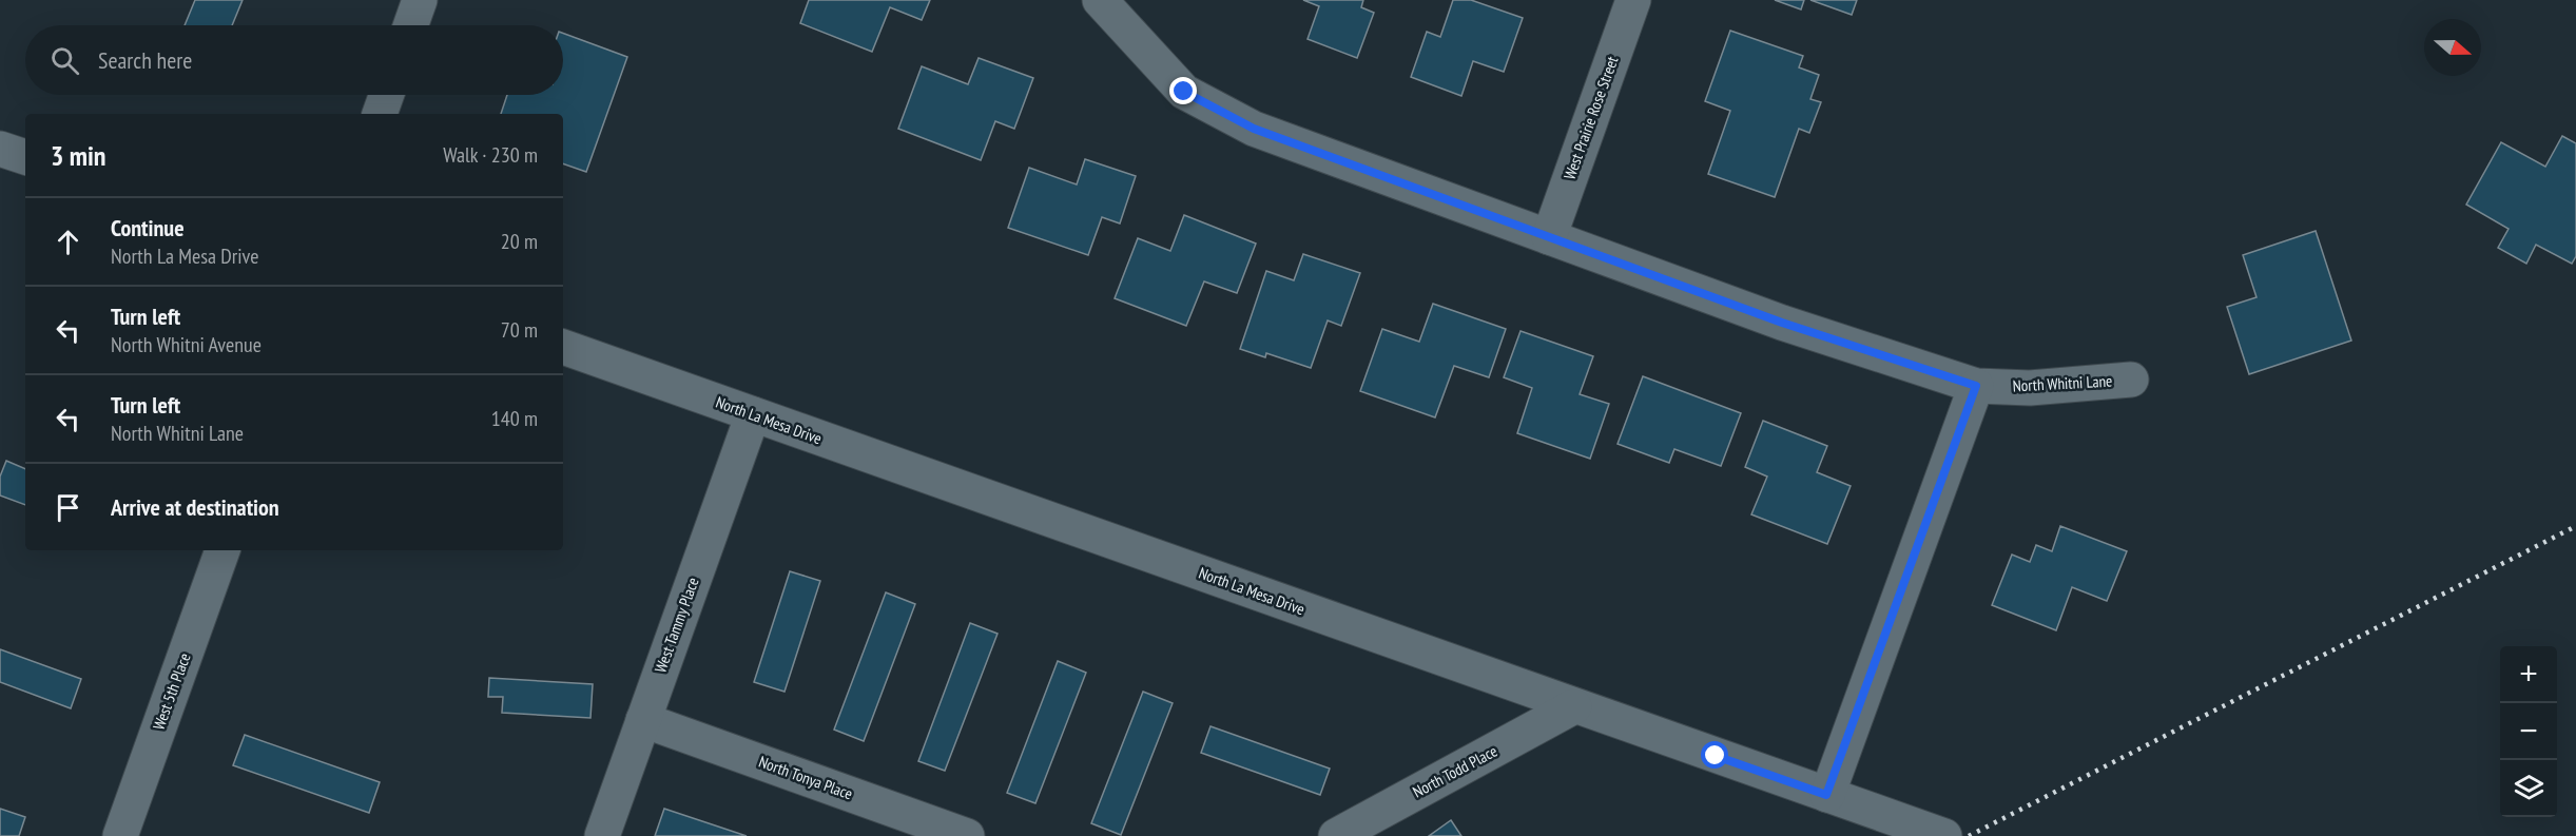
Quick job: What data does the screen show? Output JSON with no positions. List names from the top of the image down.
{
  "streets": {
    "street": [
      "West Prairie Rose Street",
      "North Whitni Lane",
      "North La Mesa Drive",
      "West Tammy Place",
      "West 5th Place",
      "North Todd Place",
      "North Tonya Place"
    ]
  },
  "crossings": [
    ["West Prairie Rose Street", "North Whitni Lane"],
    ["North La Mesa Drive", "West Tammy Place"],
    ["North La Mesa Drive", "North Todd Place"],
    ["West Tammy Place", "North Tonya Place"]
  ],
  "north": "right",
  "page": {
    "search": "Search here",
    "heading": ["3 min", "Walk · 230 m"],
    "list": [
      ["Continue", "North La Mesa Drive", "20 m"],
      ["Turn left", "North Whitni Avenue", "70 m"],
      ["Turn left", "North Whitni Lane", "140 m"],
      "Arrive at destination"
    ],
    "map_buttons": ["+", "−"]
  }
}
